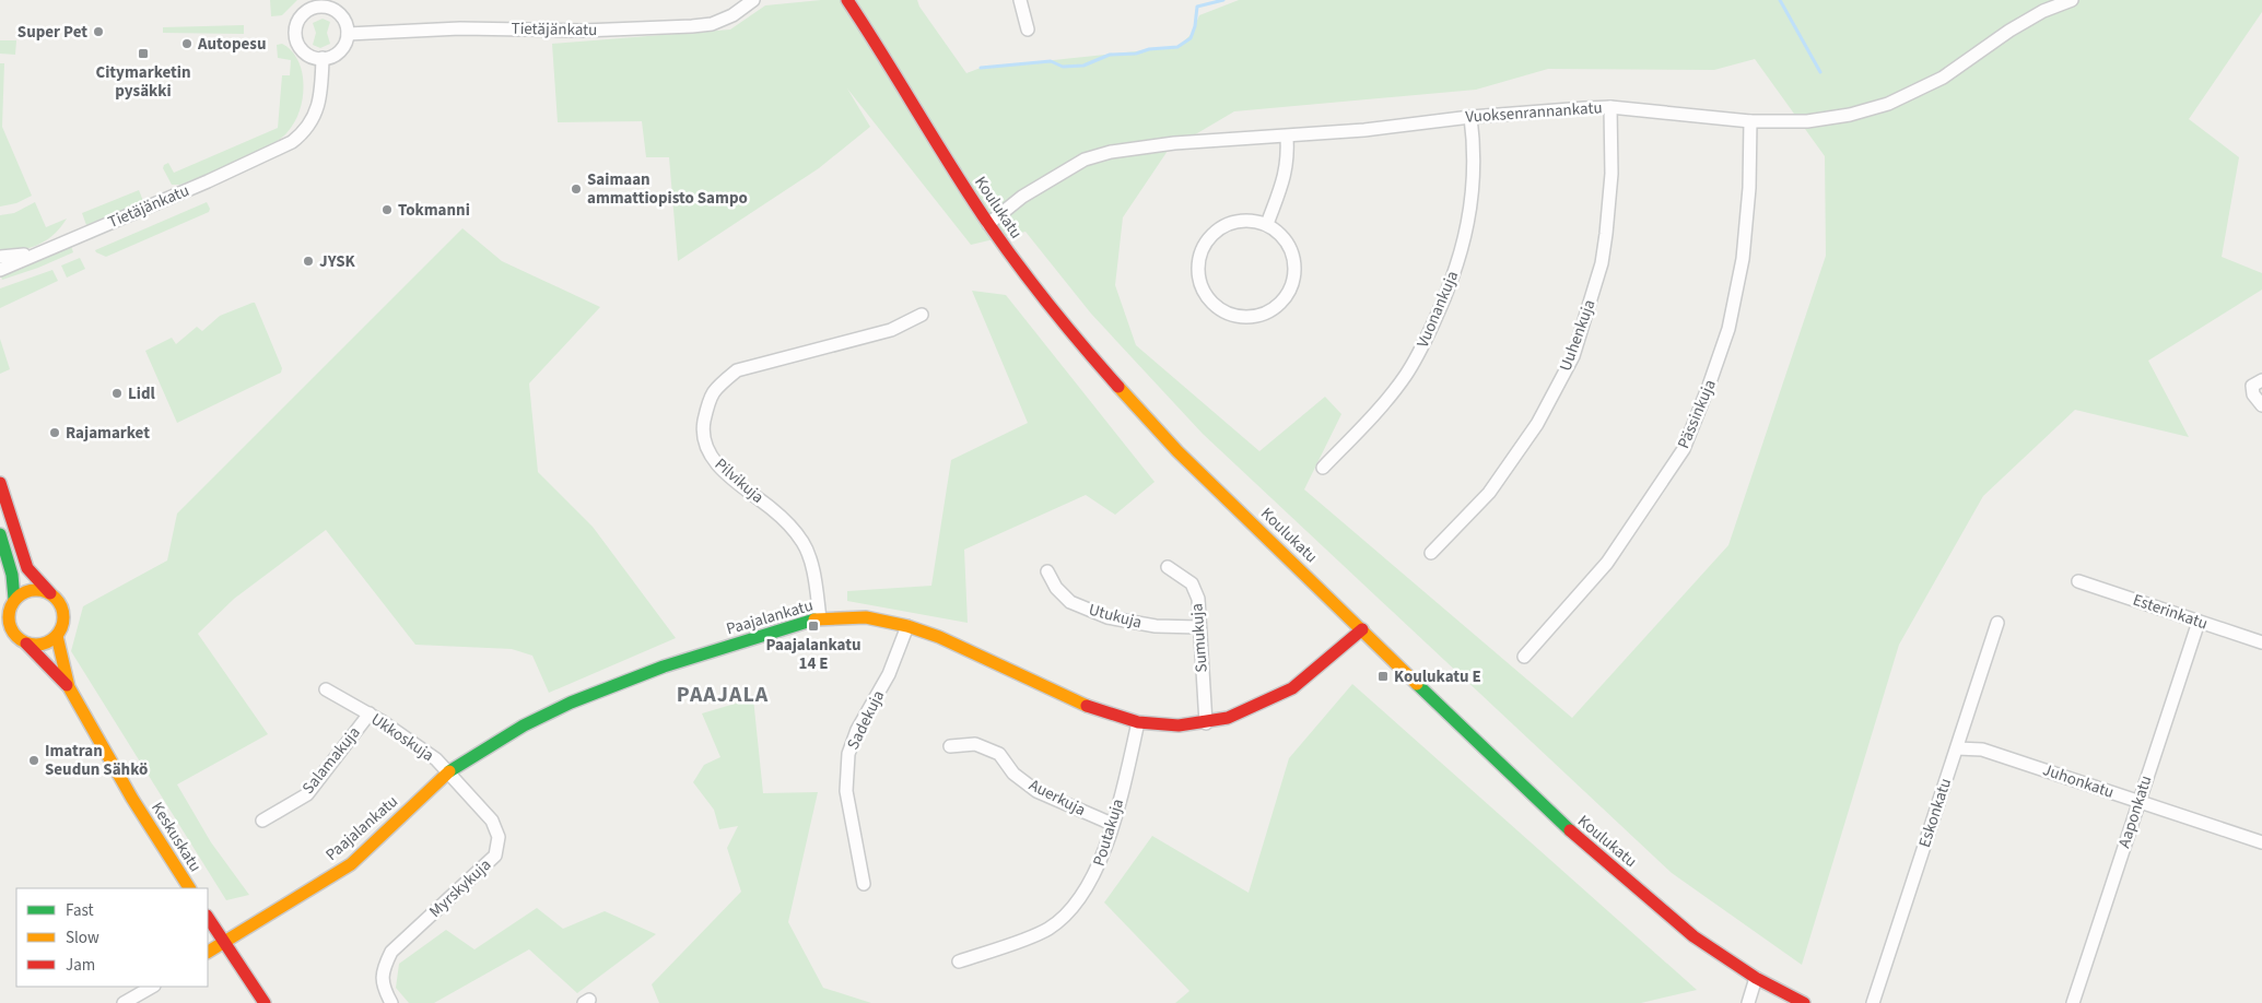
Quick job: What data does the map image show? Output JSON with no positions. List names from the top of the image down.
{
  "streets": {
    "street": [
      "Tietäjänkatu",
      "Vuoksenrannankatu",
      "Koulukatu",
      "Vuonankuja",
      "Uuhenkuja",
      "Pässinkuja",
      "Pilvikuja",
      "Esterinkatu",
      "Utukuja",
      "Paajalankatu",
      "Sumukuja",
      "Sadekuja",
      "Ukkoskuja",
      "Salamakuja",
      "Juhonkatu",
      "Auerkuja",
      "Aaponkatu",
      "Eskonkatu",
      "Poutakuja",
      "Keskuskatu",
      "Myrskykuja"
    ]
  },
  "crossings": [
    ["Vuoksenrannankatu", "Koulukatu"],
    ["Vuoksenrannankatu", "Vuonankuja"],
    ["Vuoksenrannankatu", "Uuhenkuja"],
    ["Vuoksenrannankatu", "Pässinkuja"],
    ["Koulukatu", "Paajalankatu"],
    ["Pilvikuja", "Paajalankatu"],
    ["Esterinkatu", "Aaponkatu"],
    ["Utukuja", "Sumukuja"],
    ["Paajalankatu", "Sumukuja"],
    ["Paajalankatu", "Sadekuja"],
    ["Paajalankatu", "Ukkoskuja"],
    ["Paajalankatu", "Poutakuja"],
    ["Paajalankatu", "Myrskykuja"],
    ["Ukkoskuja", "Salamakuja"],
    ["Ukkoskuja", "Myrskykuja"],
    ["Juhonkatu", "Aaponkatu"],
    ["Juhonkatu", "Eskonkatu"],
    ["Auerkuja", "Poutakuja"]
  ],
  "districts": ["PAAJALA"],
  "places": {
    "other": [
      "Super Pet",
      "Autopesu",
      "Saimaan ammattiopisto Sampo",
      "Tokmanni",
      "JYSK",
      "Lidl",
      "Rajamarket",
      "Imatran Seudun Sähkö"
    ],
    "transit": ["Citymarketin pysäkki", "Paajalankatu 14 E", "Koulukatu E"]
  },
  "legend": ["Fast", "Slow", "Jam"]
}
